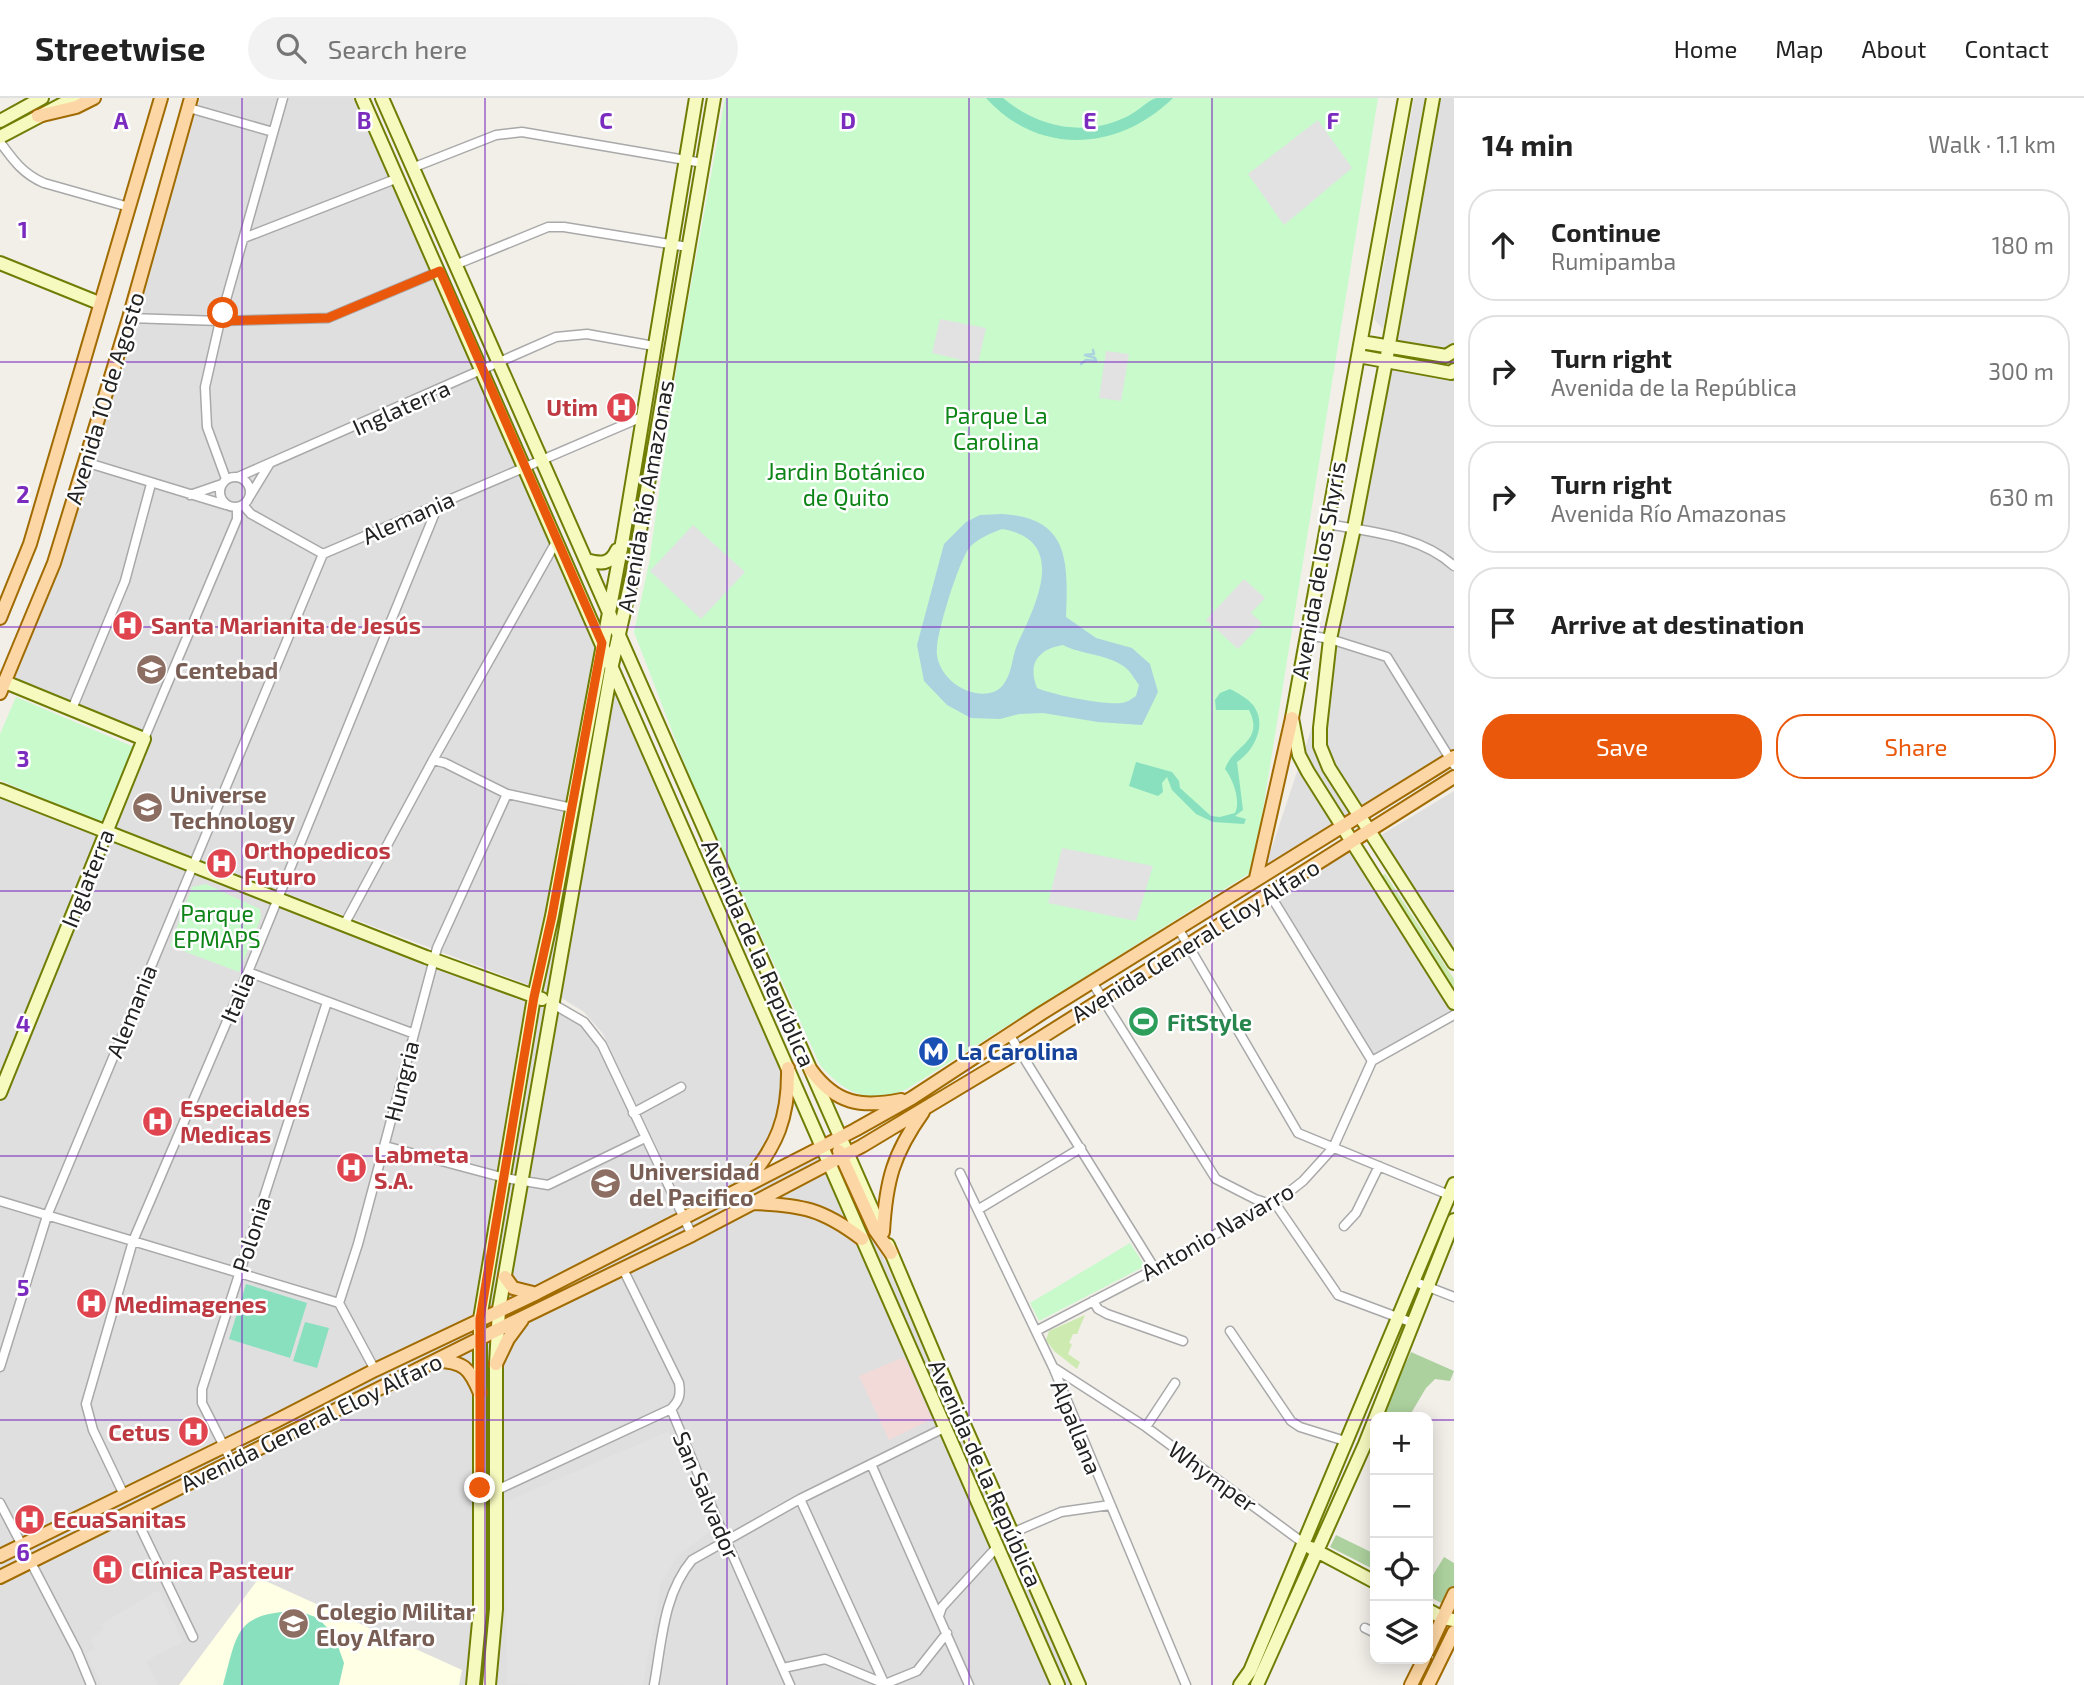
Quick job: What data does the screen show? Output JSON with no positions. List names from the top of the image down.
{
  "streets": {
    "main road": [
      "Avenida 10 de Agosto",
      "Inglaterra",
      "Avenida Río Amazonas",
      "Avenida de los Shyris",
      "Avenida General Eloy Alfaro",
      "Avenida de la República",
      "Whymper"
    ],
    "street": [
      "Alemania",
      "Italia",
      "Hungria",
      "Antonio Navarro",
      "Polonia",
      "Alpallana",
      "San Salvador"
    ]
  },
  "crossings": [
    ["Inglaterra", "Avenida Río Amazonas"],
    ["Inglaterra", "Avenida de la República"],
    ["Avenida Río Amazonas", "Alemania"],
    ["Avenida Río Amazonas", "Avenida General Eloy Alfaro"],
    ["Avenida Río Amazonas", "Avenida de la República"],
    ["Alemania", "Avenida de la República"],
    ["Alemania", "Italia"],
    ["Avenida de los Shyris", "Avenida General Eloy Alfaro"],
    ["Avenida General Eloy Alfaro", "Avenida de la República"],
    ["Avenida General Eloy Alfaro", "Italia"],
    ["Avenida General Eloy Alfaro", "Polonia"],
    ["Avenida General Eloy Alfaro", "San Salvador"],
    ["Antonio Navarro", "Alpallana"],
    ["Alpallana", "Whymper"]
  ],
  "parks": ["Parque La Carolina", "Jardin Botánico de Quito", "Parque EPMAPS"],
  "places": {
    "hospital": [
      "Utim",
      "Santa Marianita de Jesús",
      "Orthopedicos Futuro",
      "Especialdes Medicas",
      "Labmeta S.A.",
      "Medimagenes",
      "Cetus",
      "EcuaSanitas",
      "Clínica Pasteur"
    ],
    "school or university": [
      "Centebad",
      "Universe Technology",
      "Universidad del Pacifico",
      "Colegio Militar Eloy Alfaro"
    ],
    "sports": ["FitStyle"],
    "metro station": ["La Carolina"]
  },
  "page": {
    "header": "Streetwise",
    "search": "Search here",
    "nav": [
      "Home",
      "Map",
      "About",
      "Contact"
    ],
    "heading": ["14 min", "Walk · 1.1 km"],
    "list": [
      ["Continue", "Rumipamba", "180 m"],
      ["Turn right", "Avenida de la República", "300 m"],
      ["Turn right", "Avenida Río Amazonas", "630 m"],
      "Arrive at destination"
    ],
    "buttons": ["Save", "Share"],
    "map_buttons": ["+", "−"]
  },
  "grid": {
    "columns": [
      "A",
      "B",
      "C",
      "D",
      "E",
      "F"
    ],
    "rows": [
      "1",
      "2",
      "3",
      "4",
      "5",
      "6"
    ]
  }
}
